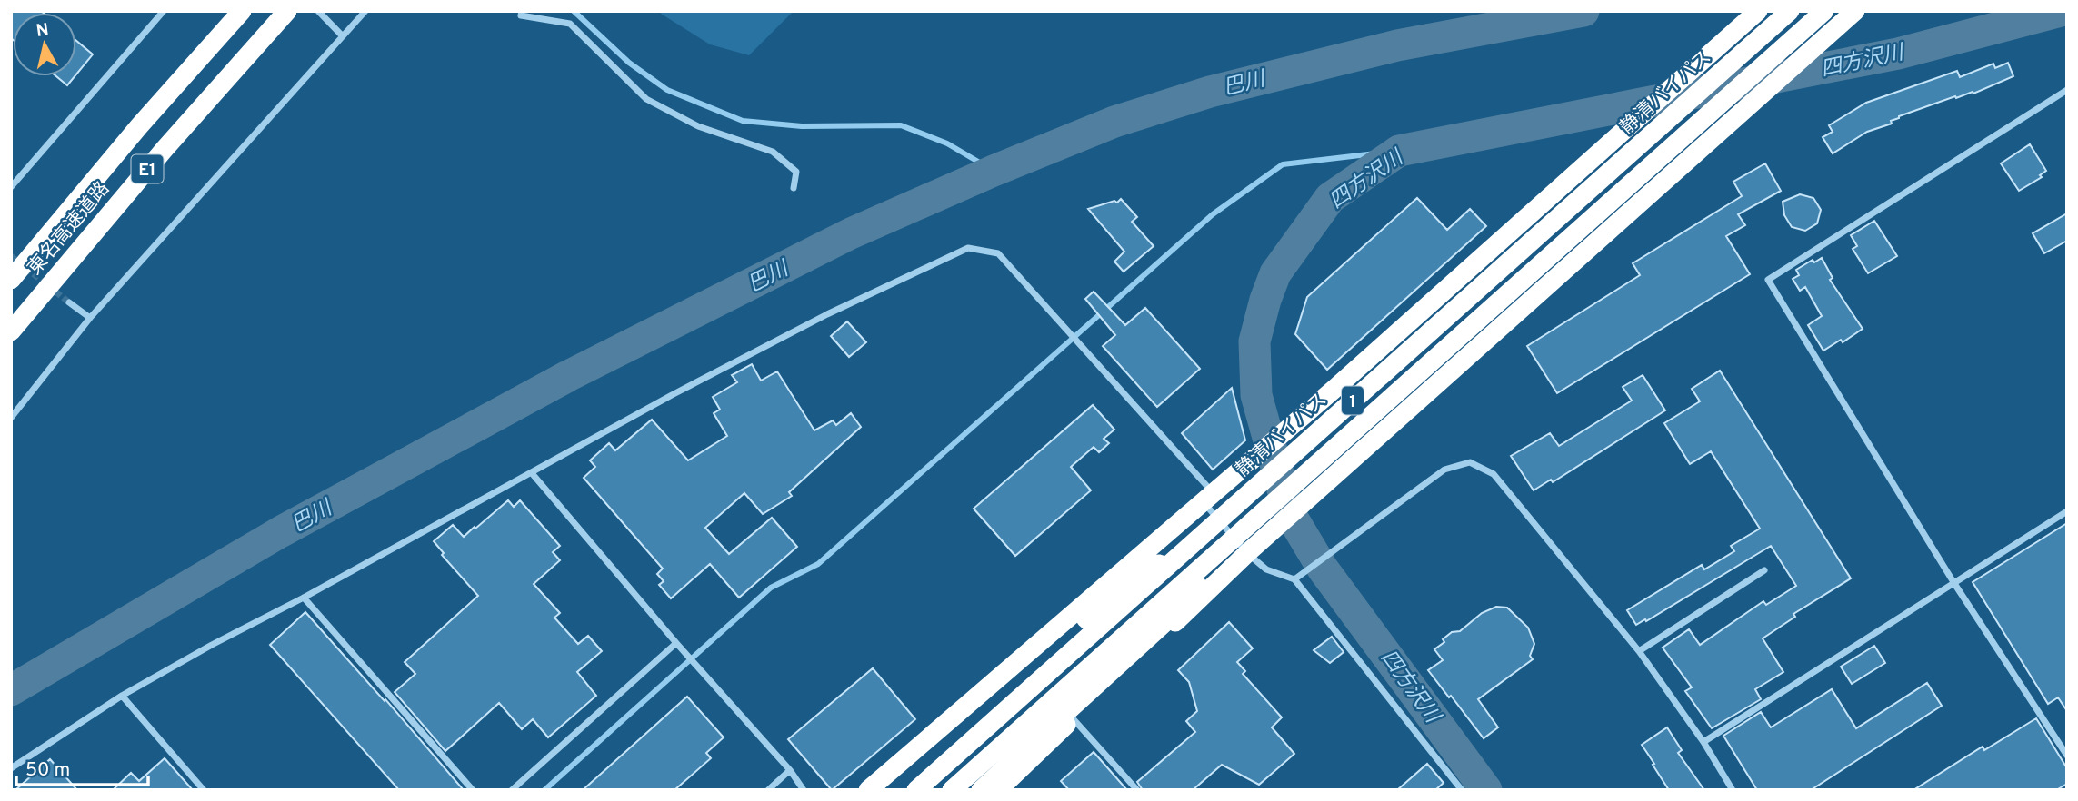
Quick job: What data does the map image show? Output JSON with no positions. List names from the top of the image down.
{
  "streets": {
    "highway": [
      "静清バイパス",
      "E1",
      "東名高速道路",
      "1"
    ]
  },
  "water": ["四方沢川", "巴川"],
  "scale_bar": "50 m",
  "north": "top"
}
